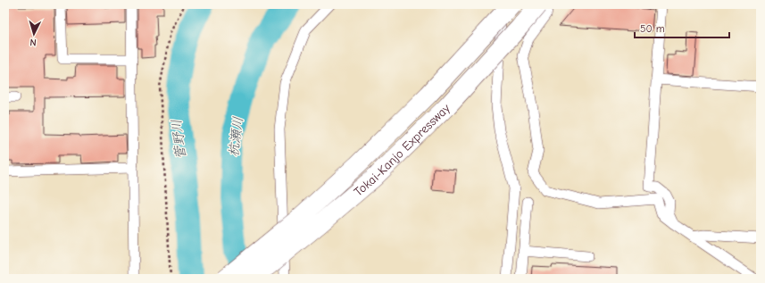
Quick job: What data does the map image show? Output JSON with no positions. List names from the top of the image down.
{
  "streets": {
    "highway": ["Tokai-Kanjo Expressway"]
  },
  "water": ["杭瀬川", "菅野川"],
  "scale_bar": "50 m",
  "north": "bottom"
}
